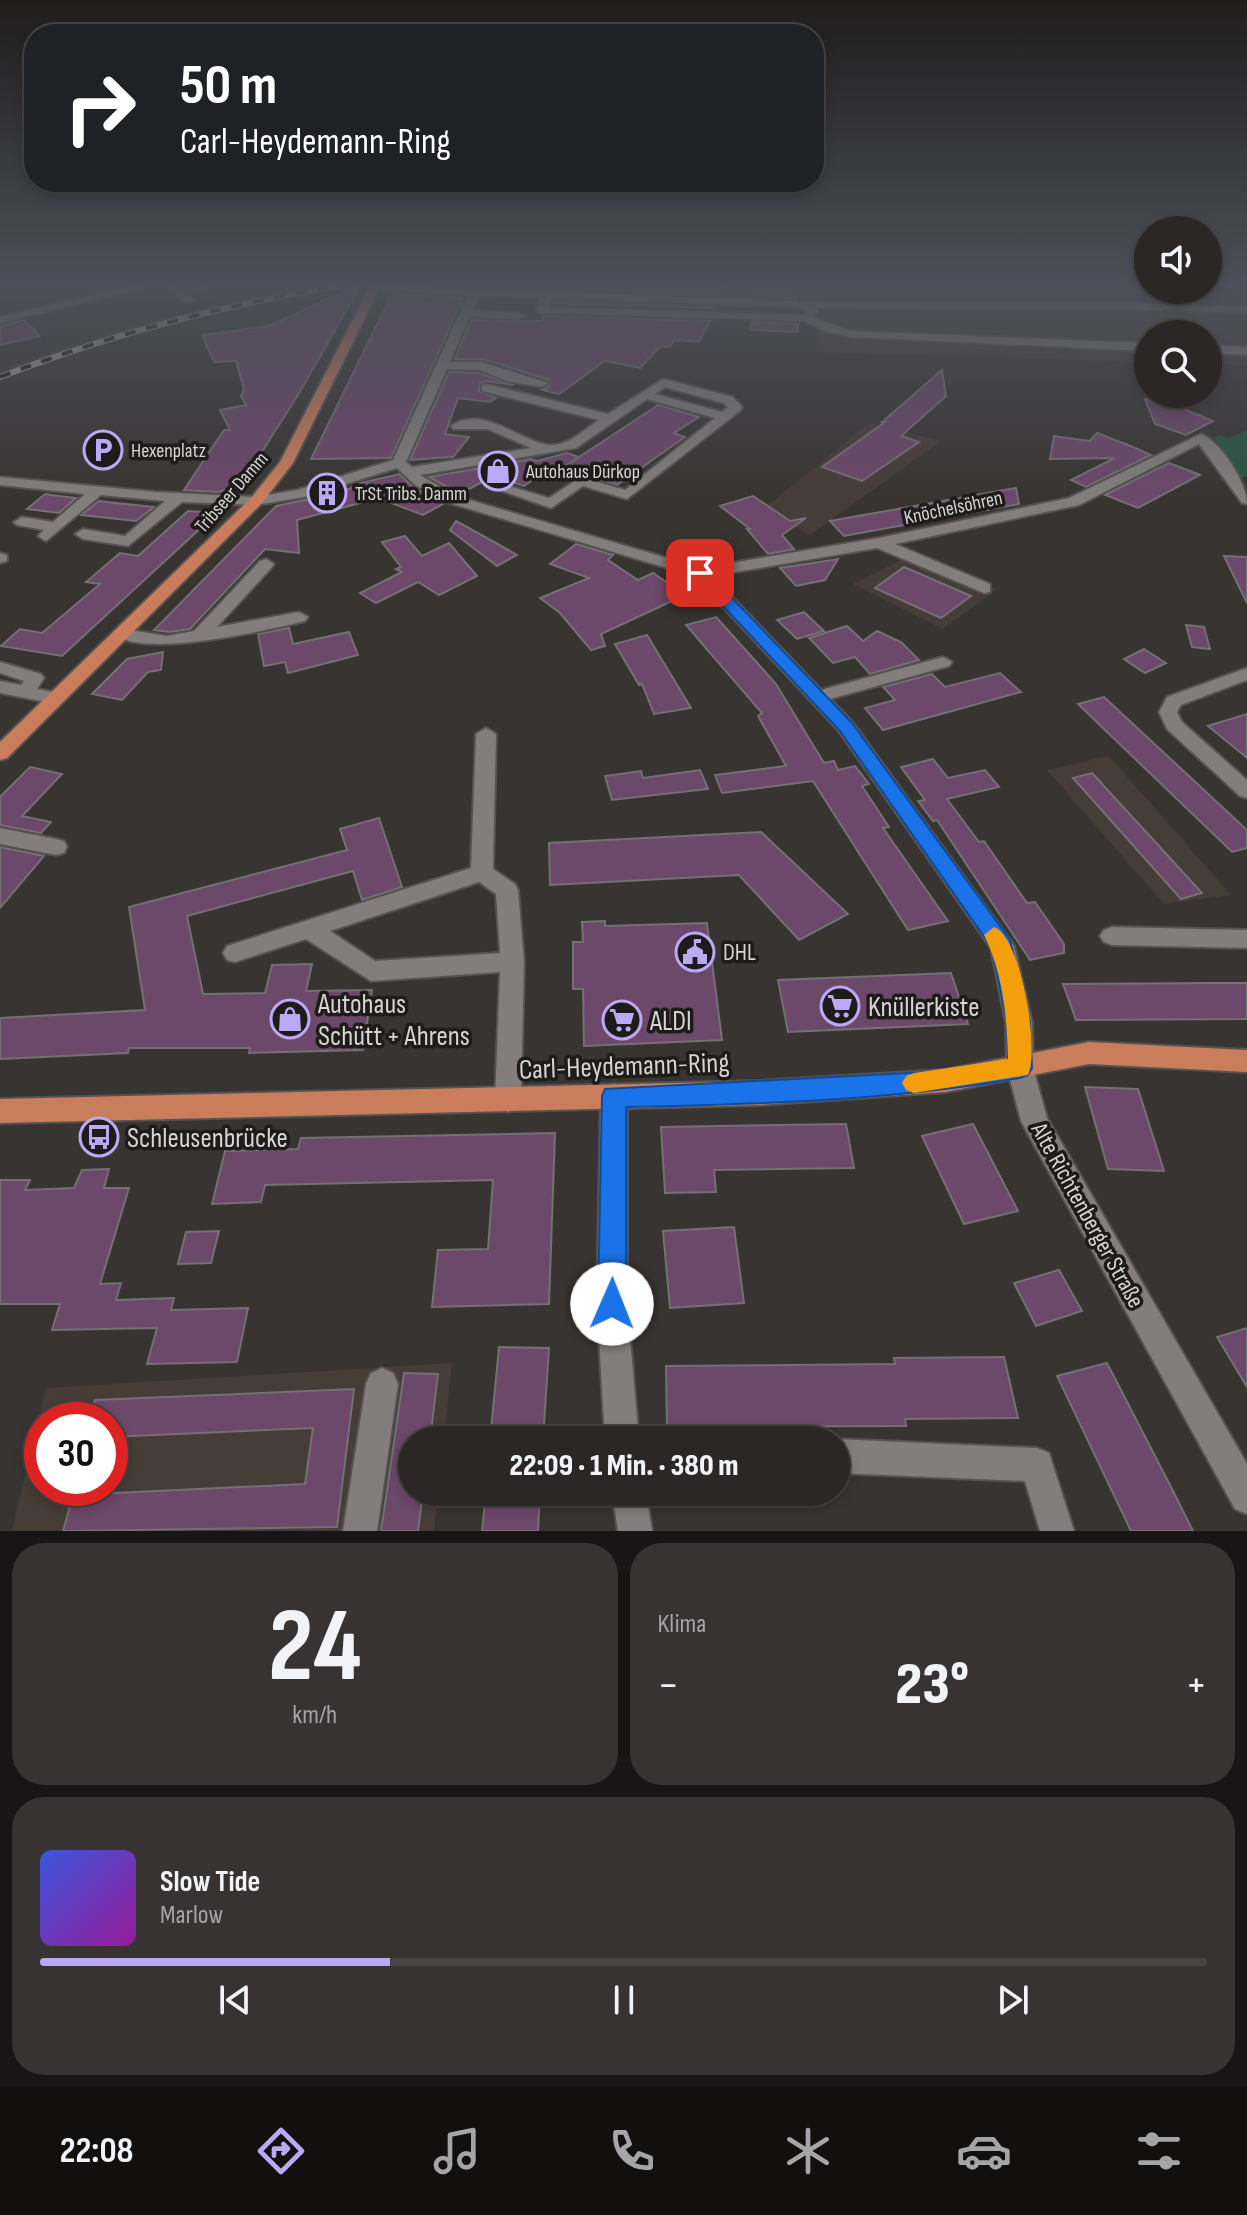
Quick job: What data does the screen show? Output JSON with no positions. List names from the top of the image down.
{
  "streets": {
    "main road": ["Tribseer Damm", "Carl-Heydemann-Ring"],
    "street": ["Knöchelsöhren", "Alte Richtenberger Straße"]
  },
  "crossings": [
    ["Knöchelsöhren", "Alte Richtenberger Straße"],
    ["Carl-Heydemann-Ring", "Alte Richtenberger Straße"]
  ],
  "places": {
    "parking": ["Hexenplatz"],
    "shop": ["Autohaus Dürkop", "Autohaus Schütt + Ahrens"],
    "building": ["TrSt Tribs. Damm"],
    "public building": ["DHL"],
    "supermarket": ["Knüllerkiste", "ALDI"],
    "bus stop": ["Schleusenbrücke"]
  },
  "page": {
    "turn": ["50 m", "Carl-Heydemann-Ring"],
    "limit": "30",
    "trip": "22:09 · 1 Min. · 380 m",
    "tile": [
      ["24", "km/h"],
      "Klima"
    ],
    "heat": ["−", "23°", "+"],
    "song": ["Slow Tide", "Marlow"],
    "tabs": "22:08"
  }
}
